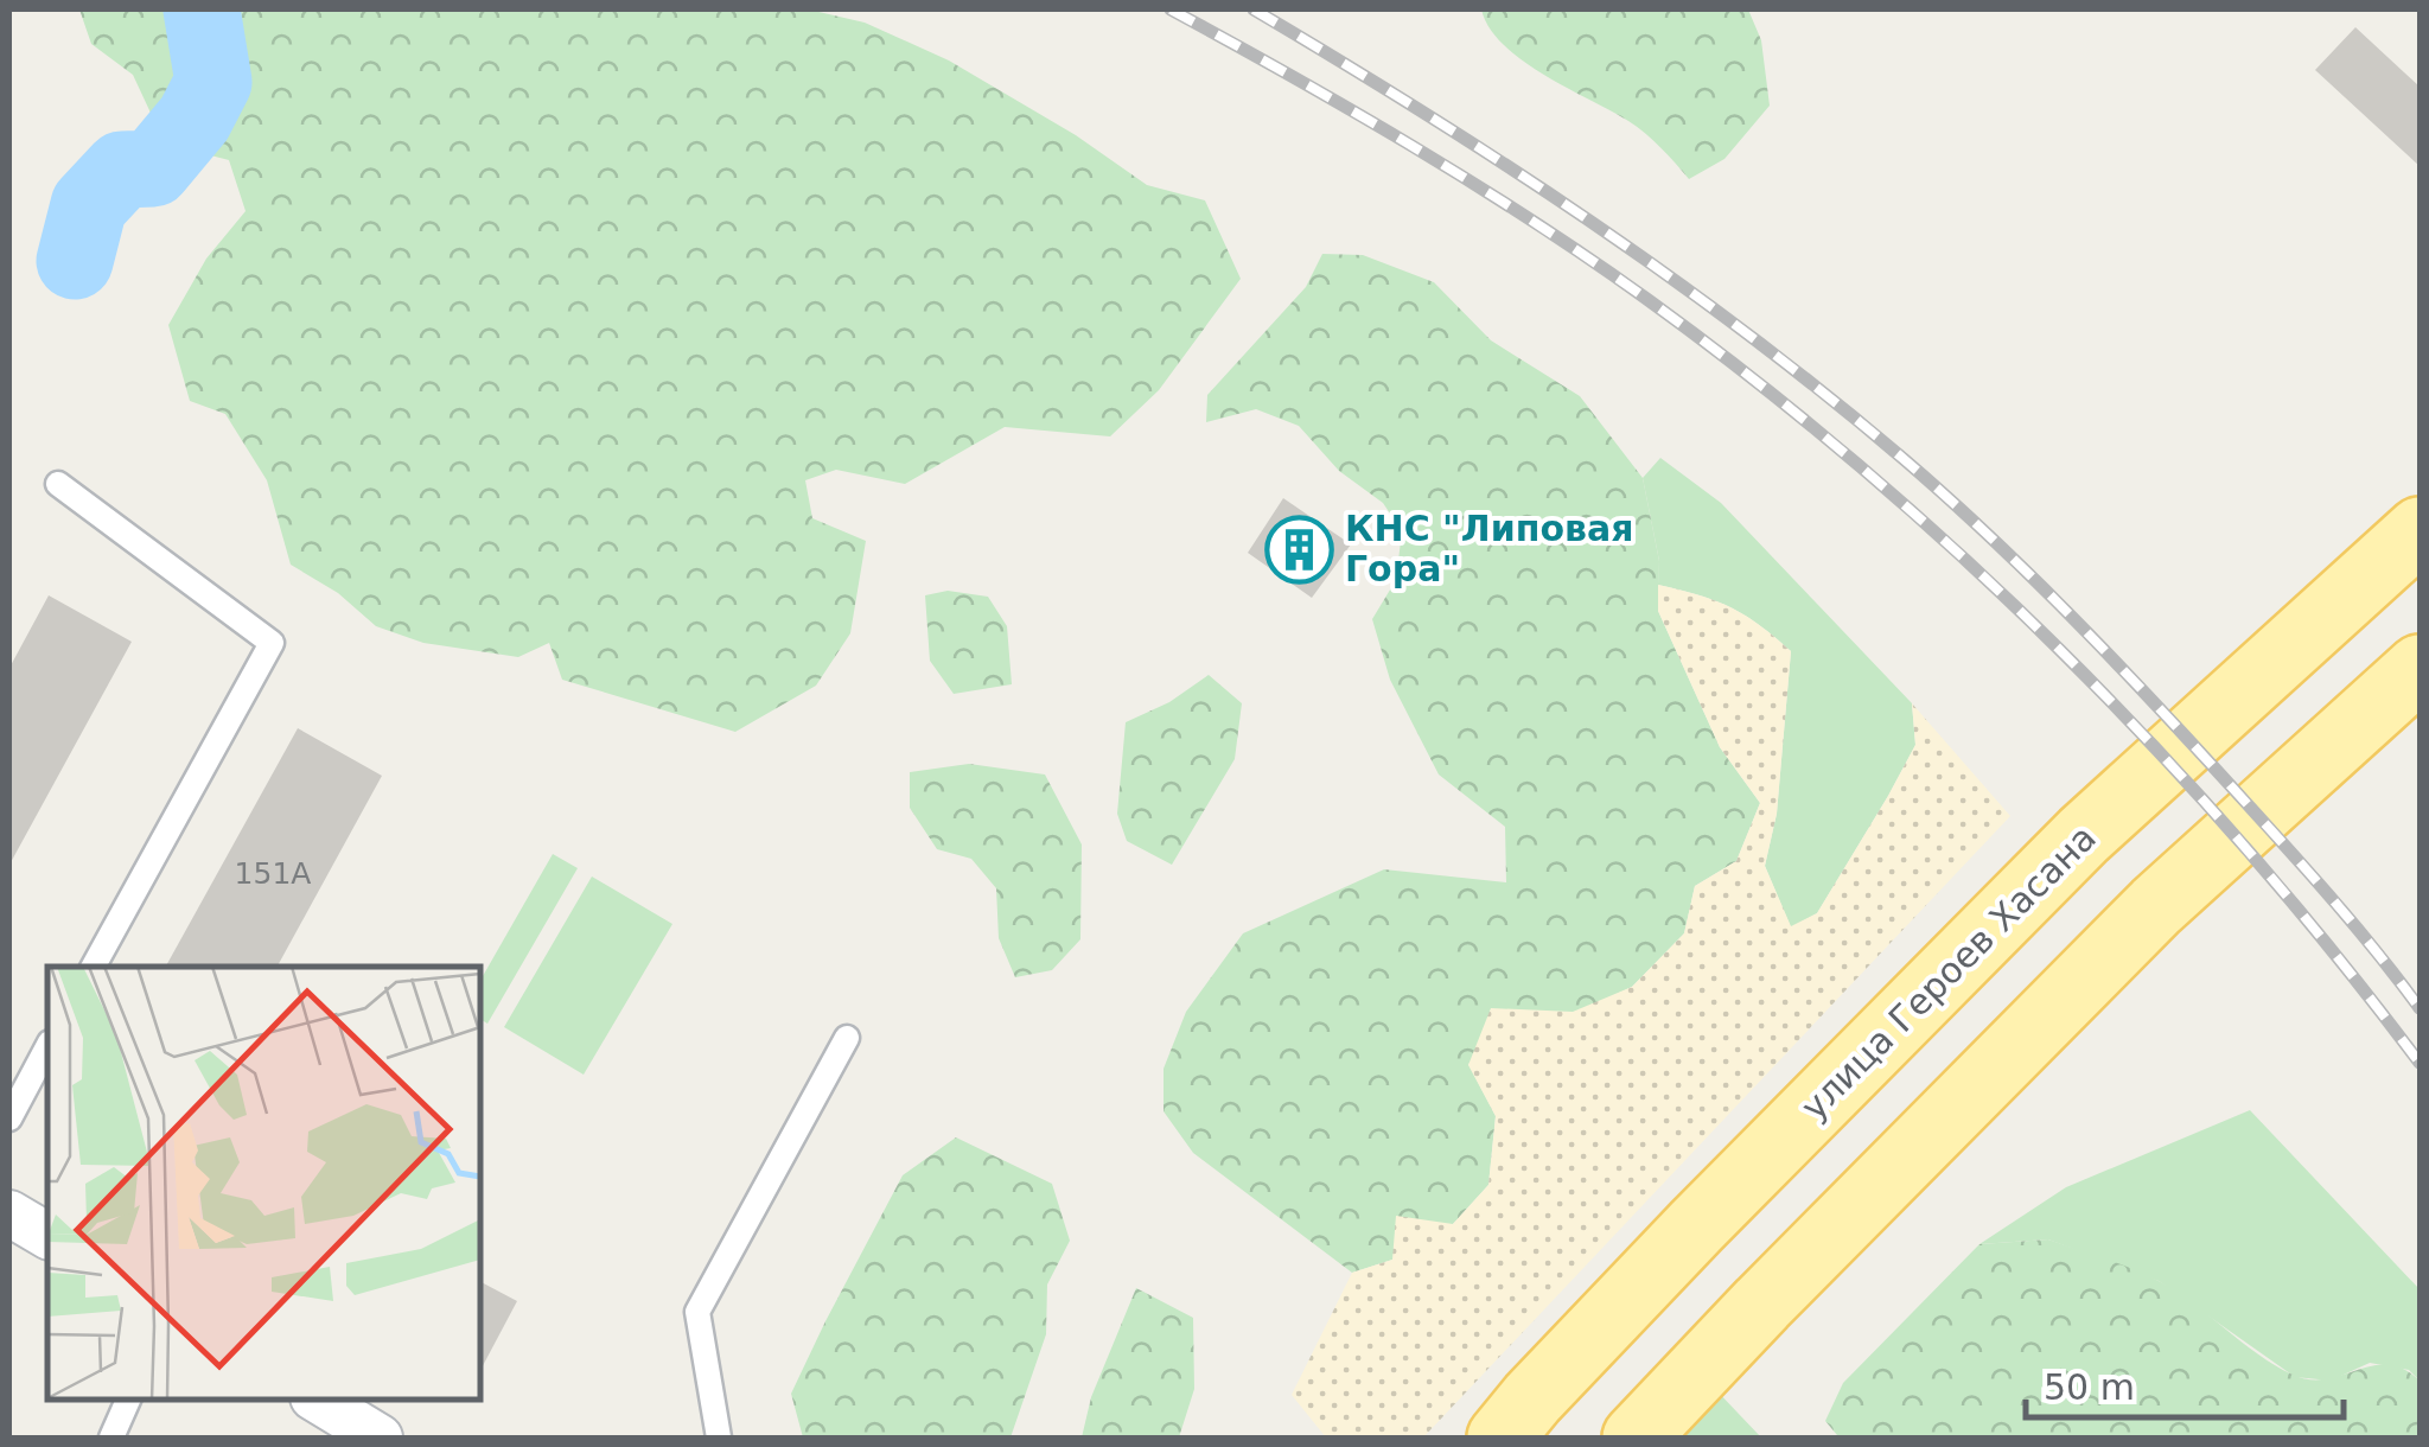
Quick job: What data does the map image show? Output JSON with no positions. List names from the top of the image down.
{
  "streets": {
    "main road": ["улица Героев Хасана"]
  },
  "places": {
    "building": ["КНС \"Липовая Гора\""]
  },
  "house_numbers": ["151А"],
  "scale_bar": "50 m"
}
